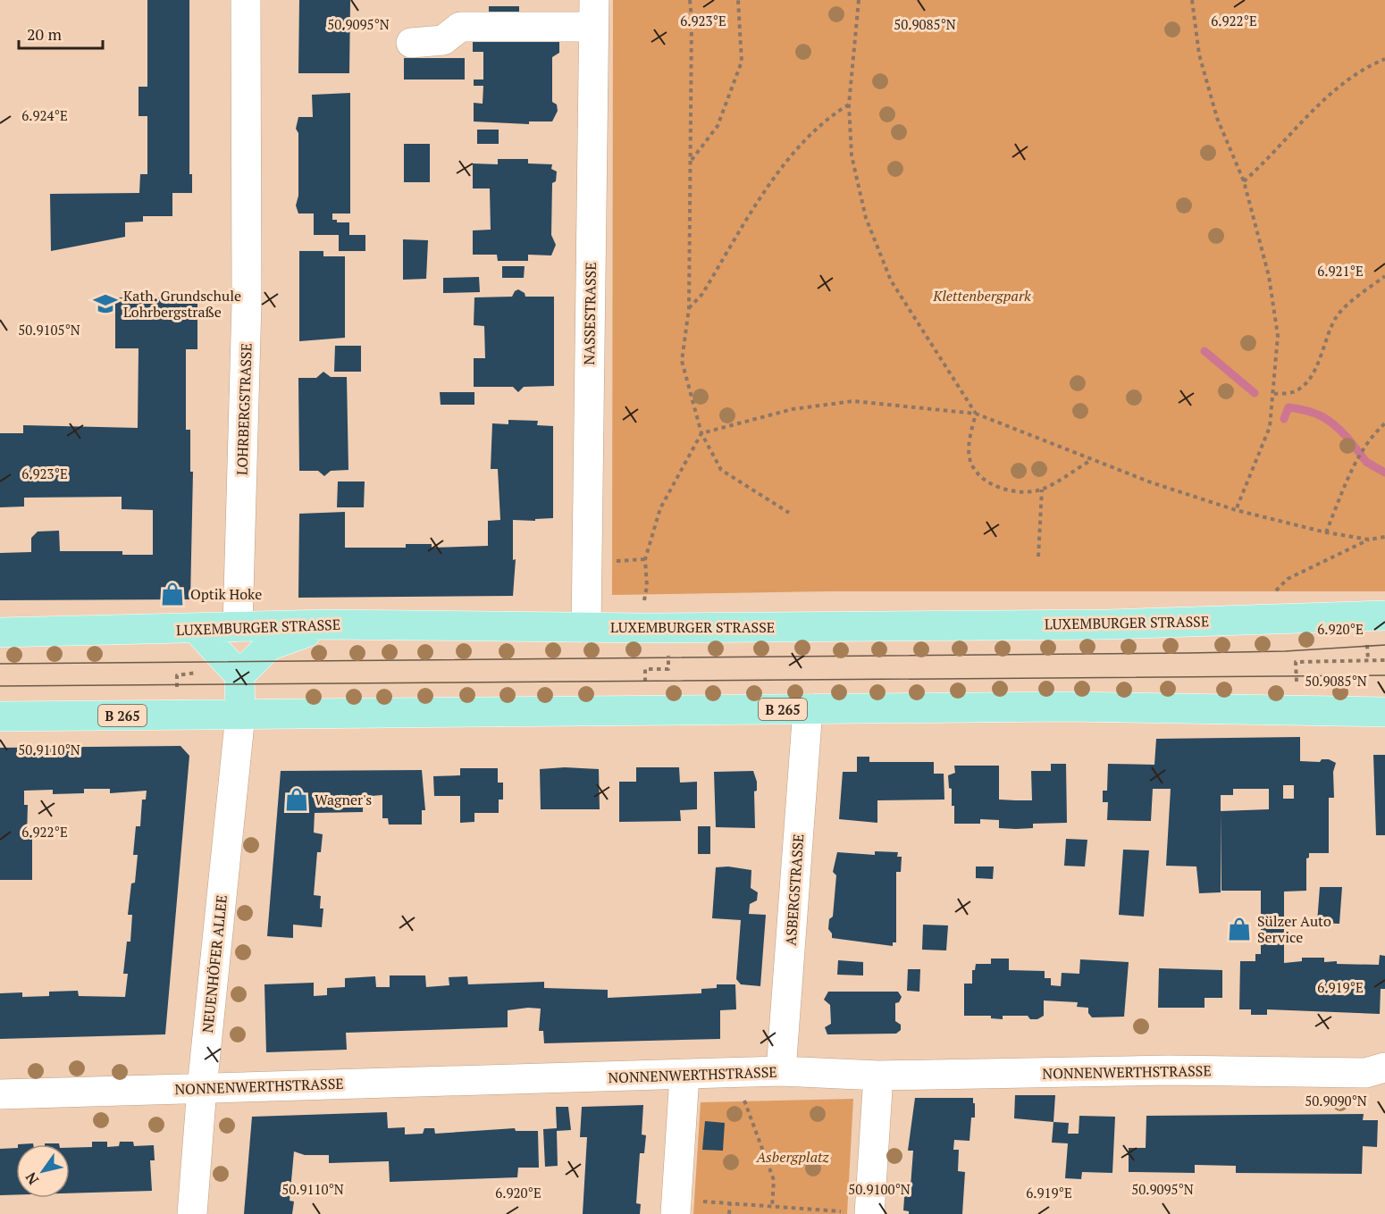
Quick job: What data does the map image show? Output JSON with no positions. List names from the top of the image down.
{
  "streets": {
    "main road": ["LUXEMBURGER STRASSE", "B 265"],
    "street": [
      "NASSESTRASSE",
      "LOHRBERGSTRASSE",
      "ASBERGSTRASSE",
      "NEUENHÖFER ALLEE",
      "NONNENWERTHSTRASSE"
    ]
  },
  "crossings": [
    ["NASSESTRASSE", "LUXEMBURGER STRASSE"],
    ["LOHRBERGSTRASSE", "LUXEMBURGER STRASSE"],
    ["B 265", "ASBERGSTRASSE"],
    ["B 265", "NEUENHÖFER ALLEE"],
    ["ASBERGSTRASSE", "NONNENWERTHSTRASSE"],
    ["NEUENHÖFER ALLEE", "NONNENWERTHSTRASSE"]
  ],
  "parks": ["Klettenbergpark", "Asbergplatz"],
  "places": {
    "school or university": ["Kath. Grundschule Lohrbergstraße"],
    "shop": ["Optik Hoke", "Wagner's", "Sülzer Auto Service"]
  },
  "scale_bar": "20 m",
  "north": "bottom left",
  "coordinates": [
    "6.923°E",
    "6.922°E",
    "50.9095°N",
    "50.9085°N",
    "6.924°E",
    "6.921°E",
    "50.9105°N",
    "6.920°E",
    "50.9110°N",
    "6.919°E",
    "50.9090°N",
    "50.9100°N"
  ]
}
